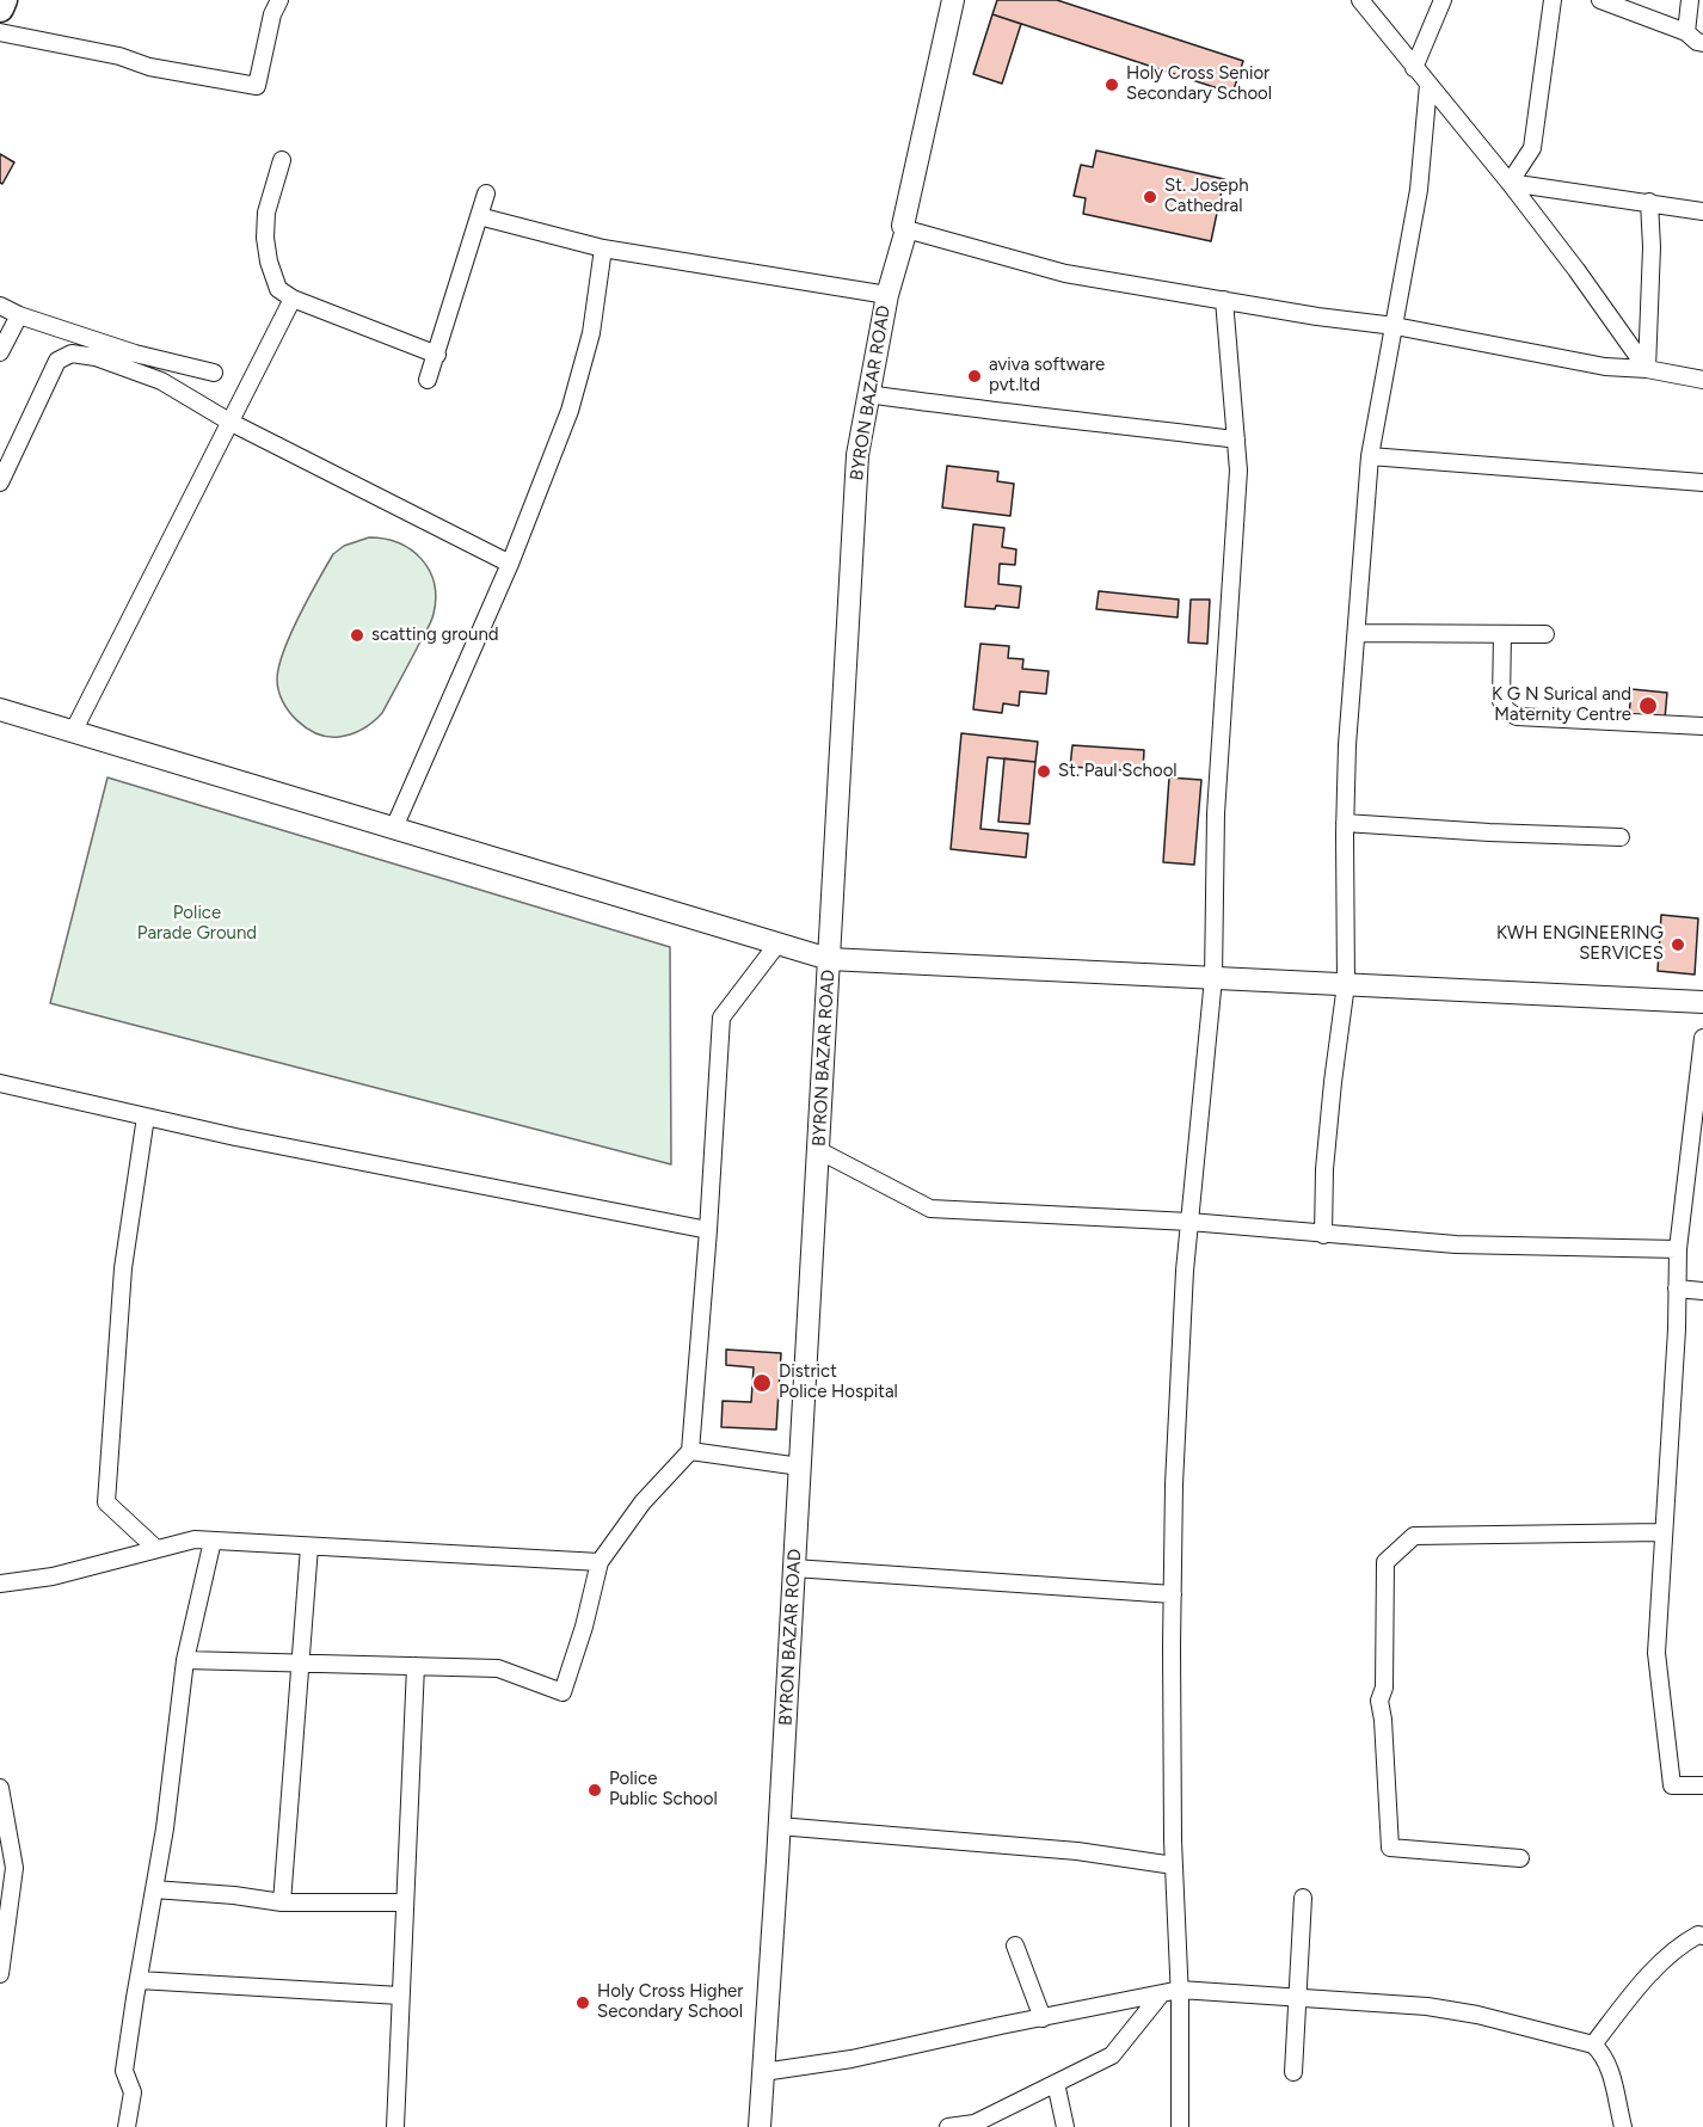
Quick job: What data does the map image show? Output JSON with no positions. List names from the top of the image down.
{
  "streets": {
    "street": ["BYRON BAZAR ROAD"]
  },
  "parks": ["Police Parade Ground"],
  "places": [
    "Holy Cross Senior Secondary School",
    "St. Joseph Cathedral",
    "aviva software pvt.ltd",
    "scatting ground",
    "K G N Surical and Maternity Centre",
    "St. Paul School",
    "KWH ENGINEERING SERVICES",
    "District Police Hospital",
    "Police Public School",
    "Holy Cross Higher Secondary School"
  ]
}
